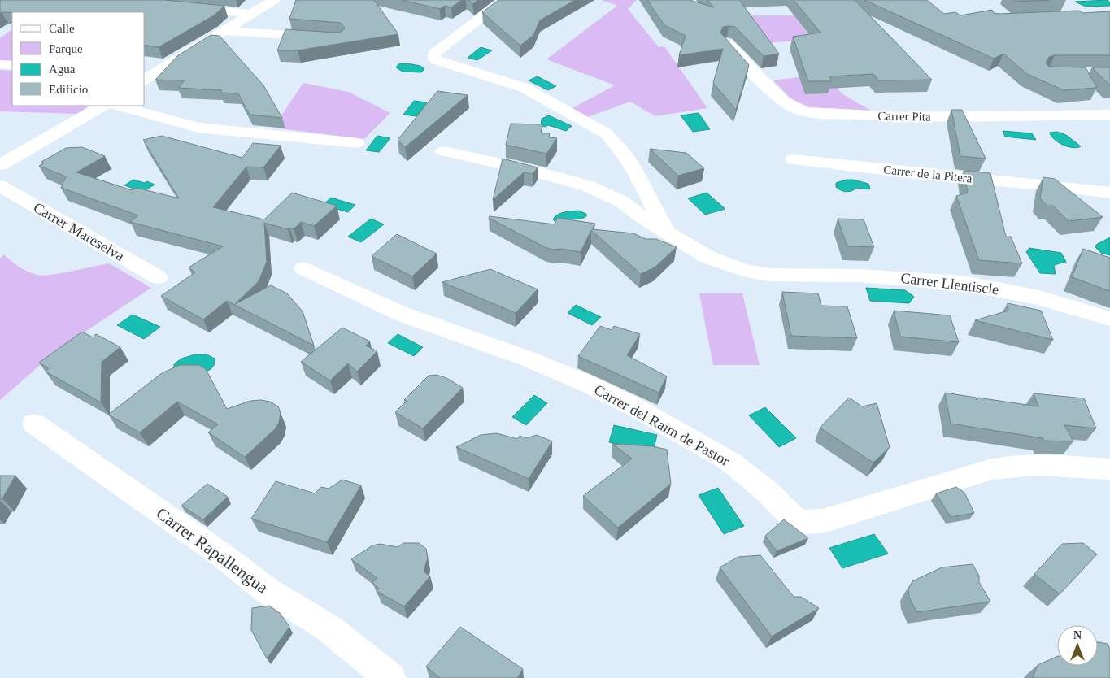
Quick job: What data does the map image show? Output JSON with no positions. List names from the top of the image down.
{
  "streets": {
    "street": [
      "Carrer Pita",
      "Carrer de la Pitera",
      "Carrer Mareselva",
      "Carrer Llentiscle",
      "Carrer del Raim de Pastor",
      "Carrer Rapallengua"
    ]
  },
  "legend": [
    "Calle",
    "Parque",
    "Agua",
    "Edificio"
  ],
  "north": "top"
}
